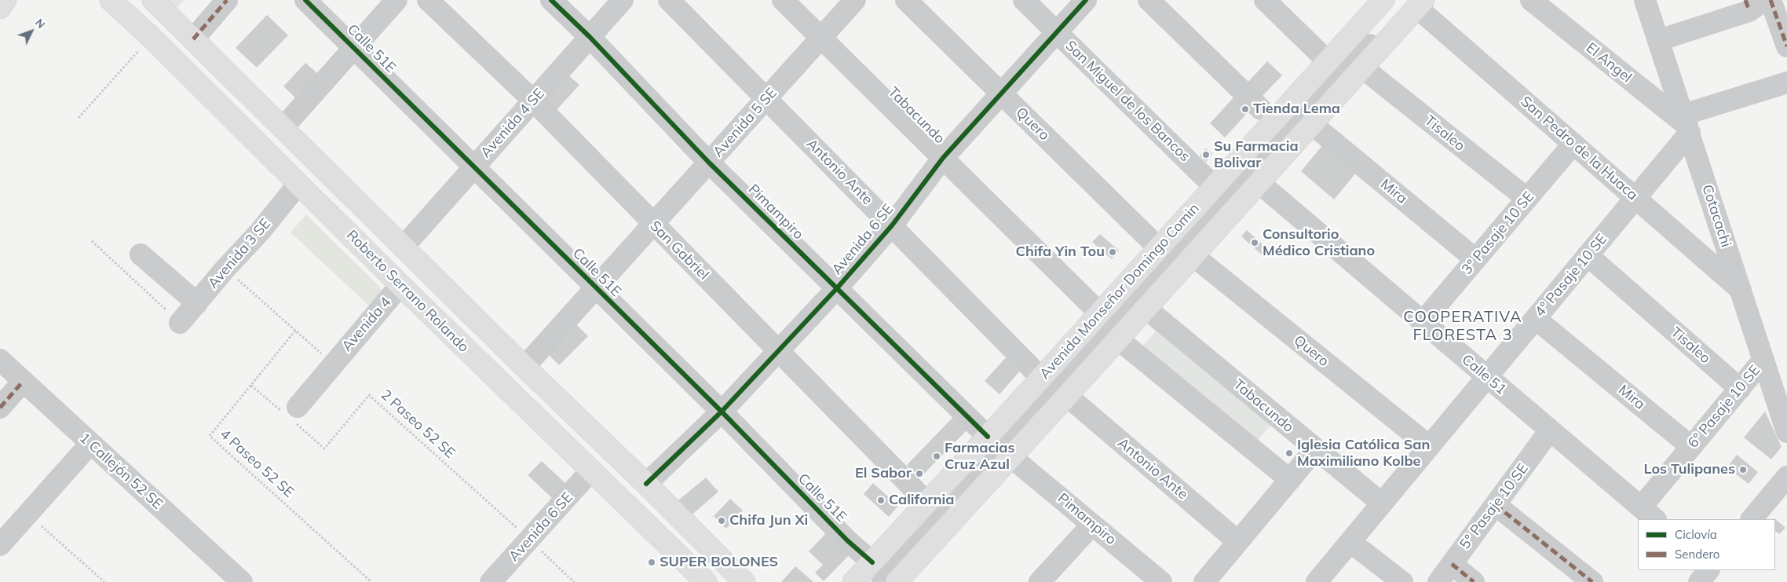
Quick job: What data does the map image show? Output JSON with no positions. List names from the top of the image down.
{
  "streets": {
    "main road": ["Roberto Serrano Rolando", "Avenida Monseñor Domingo Comin"],
    "street": [
      "Calle 51E",
      "El Angel",
      "San Miguel de los Bancos",
      "Tabacundo",
      "Avenida 5 SE",
      "Avenida 4 SE",
      "Quero",
      "Tisaleo",
      "San Pedro de la Huaca",
      "Antonio Ante",
      "Mira",
      "Pimampiro",
      "Cotacachi",
      "3° Pasaje 10 SE",
      "Avenida 6 SE",
      "San Gabriel",
      "Avenida 3 SE",
      "4° Pasaje 10 SE",
      "Avenida 4",
      "Calle 51",
      "6° Pasaje 10 SE",
      "1 Callejón 52 SE",
      "5° Pasaje 10 SE"
    ],
    "path": ["2 Paseo 52 SE", "4 Paseo 52 SE"]
  },
  "crossings": [
    ["Calle 51E", "Avenida 5 SE"],
    ["Calle 51E", "Avenida 4 SE"],
    ["Calle 51E", "Avenida 6 SE"],
    ["Calle 51E", "Avenida Monseñor Domingo Comin"],
    ["El Angel", "Cotacachi"],
    ["El Angel", "4° Pasaje 10 SE"],
    ["San Miguel de los Bancos", "Avenida 6 SE"],
    ["San Miguel de los Bancos", "Avenida Monseñor Domingo Comin"],
    ["Tabacundo", "Avenida 5 SE"],
    ["Tabacundo", "Avenida 6 SE"],
    ["Tabacundo", "4° Pasaje 10 SE"],
    ["Tabacundo", "Avenida Monseñor Domingo Comin"],
    ["Avenida 5 SE", "Antonio Ante"],
    ["Avenida 5 SE", "Pimampiro"],
    ["Avenida 5 SE", "San Gabriel"],
    ["Avenida 5 SE", "Roberto Serrano Rolando"],
    ["Avenida 4 SE", "Pimampiro"],
    ["Avenida 4 SE", "San Gabriel"],
    ["Avenida 4 SE", "Roberto Serrano Rolando"],
    ["Quero", "Avenida 6 SE"],
    ["Quero", "4° Pasaje 10 SE"],
    ["Quero", "Avenida Monseñor Domingo Comin"],
    ["Tisaleo", "3° Pasaje 10 SE"],
    ["Tisaleo", "4° Pasaje 10 SE"],
    ["Tisaleo", "6° Pasaje 10 SE"],
    ["San Pedro de la Huaca", "Cotacachi"],
    ["San Pedro de la Huaca", "3° Pasaje 10 SE"],
    ["San Pedro de la Huaca", "4° Pasaje 10 SE"],
    ["San Pedro de la Huaca", "Avenida Monseñor Domingo Comin"],
    ["Antonio Ante", "Avenida 6 SE"],
    ["Antonio Ante", "Avenida Monseñor Domingo Comin"],
    ["Mira", "3° Pasaje 10 SE"],
    ["Mira", "4° Pasaje 10 SE"],
    ["Mira", "6° Pasaje 10 SE"],
    ["Pimampiro", "Avenida 6 SE"],
    ["Pimampiro", "Avenida Monseñor Domingo Comin"],
    ["Cotacachi", "4° Pasaje 10 SE"],
    ["Cotacachi", "6° Pasaje 10 SE"],
    ["3° Pasaje 10 SE", "Calle 51"],
    ["Avenida 6 SE", "San Gabriel"],
    ["Avenida 6 SE", "Roberto Serrano Rolando"],
    ["Avenida 6 SE", "2 Paseo 52 SE"],
    ["San Gabriel", "Avenida Monseñor Domingo Comin"],
    ["Avenida 3 SE", "Roberto Serrano Rolando"],
    ["4° Pasaje 10 SE", "Calle 51"],
    ["Roberto Serrano Rolando", "Avenida 4"],
    ["Avenida 4", "2 Paseo 52 SE"],
    ["Calle 51", "6° Pasaje 10 SE"],
    ["Calle 51", "5° Pasaje 10 SE"],
    ["2 Paseo 52 SE", "4 Paseo 52 SE"]
  ],
  "districts": ["COOPERATIVA FLORESTA 3"],
  "places": [
    "Tienda Lema",
    "Su Farmacia Bolivar",
    "Consultorio Médico Cristiano",
    "Chifa Yin Tou",
    "Iglesia Católica San Maximiliano Kolbe",
    "Farmacias Cruz Azul",
    "Los Tulipanes",
    "El Sabor",
    "California",
    "Chifa Jun Xi",
    "SUPER BOLONES"
  ],
  "legend": ["Ciclovía", "Sendero"],
  "north": "top right"
}
